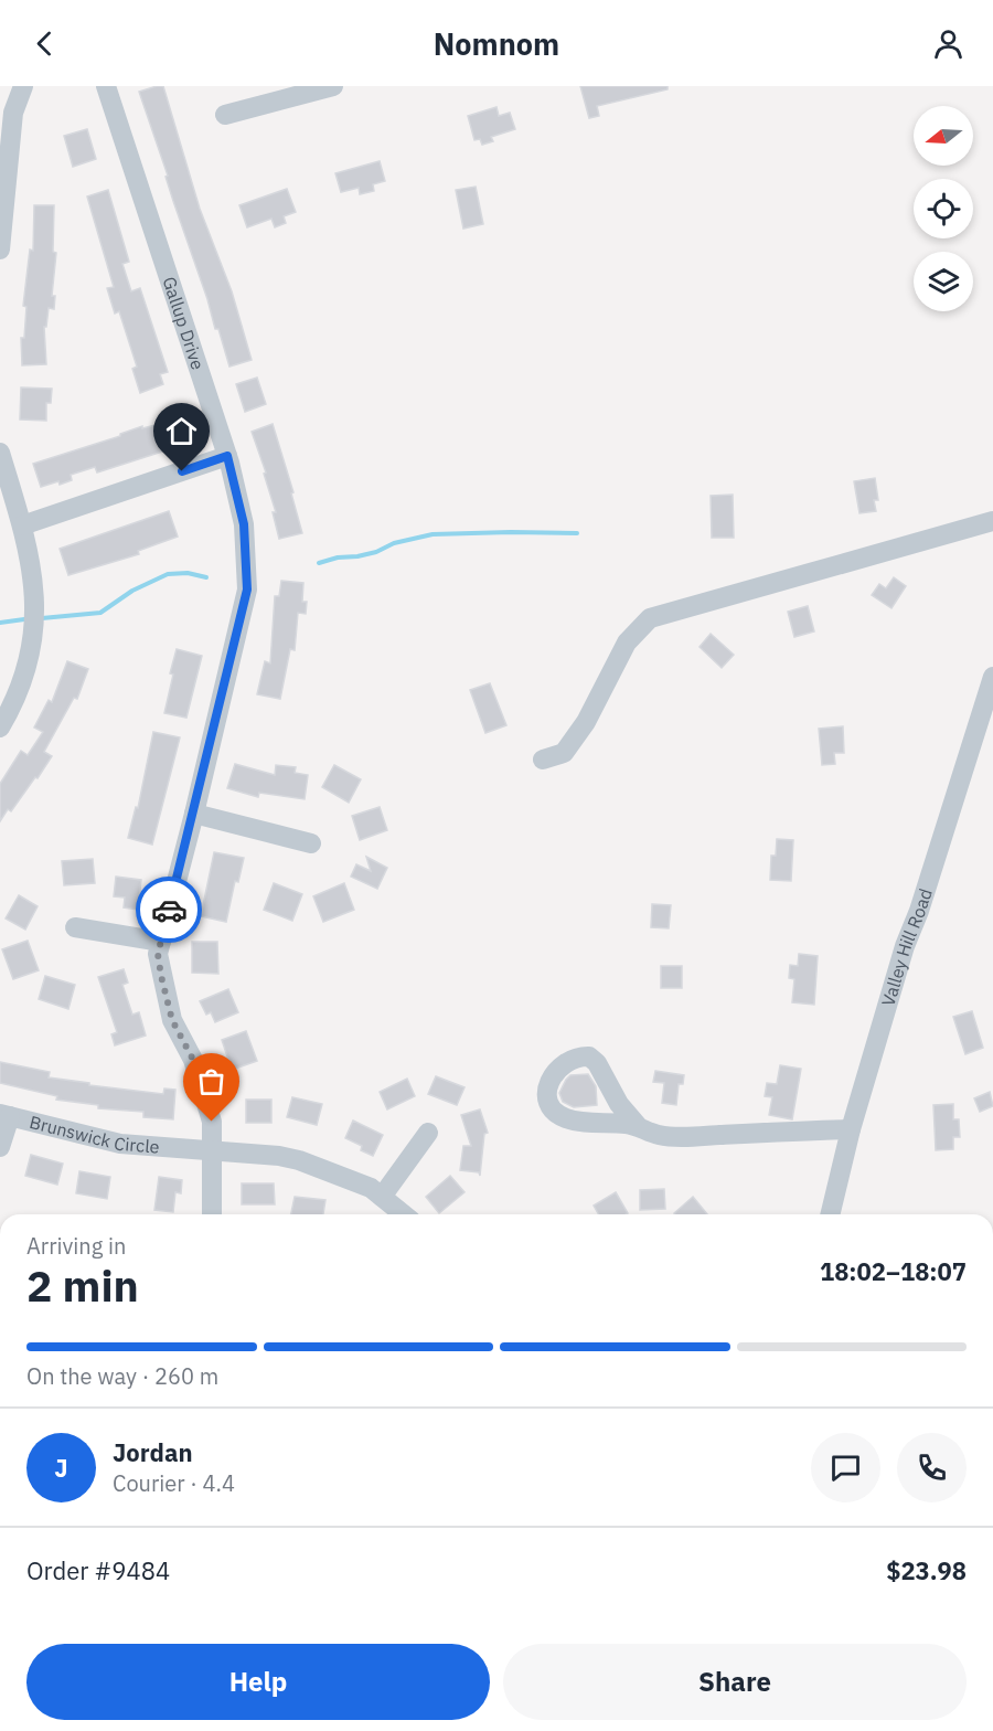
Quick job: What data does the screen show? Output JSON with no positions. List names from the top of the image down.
{
  "streets": {
    "street": ["Gallup Drive", "Valley Hill Road", "Brunswick Circle"]
  },
  "crossings": [
    ["Gallup Drive", "Brunswick Circle"]
  ],
  "north": "left",
  "page": {
    "header": "Nomnom",
    "heading": ["2 min", "Arriving in", "18:02–18:07"],
    "panel": [
      "Jordan",
      "Courier · 4.4",
      "Order #9484",
      "$23.98"
    ],
    "bar": "On the way · 260 m",
    "round": "J",
    "buttons": ["Help", "Share"]
  }
}
